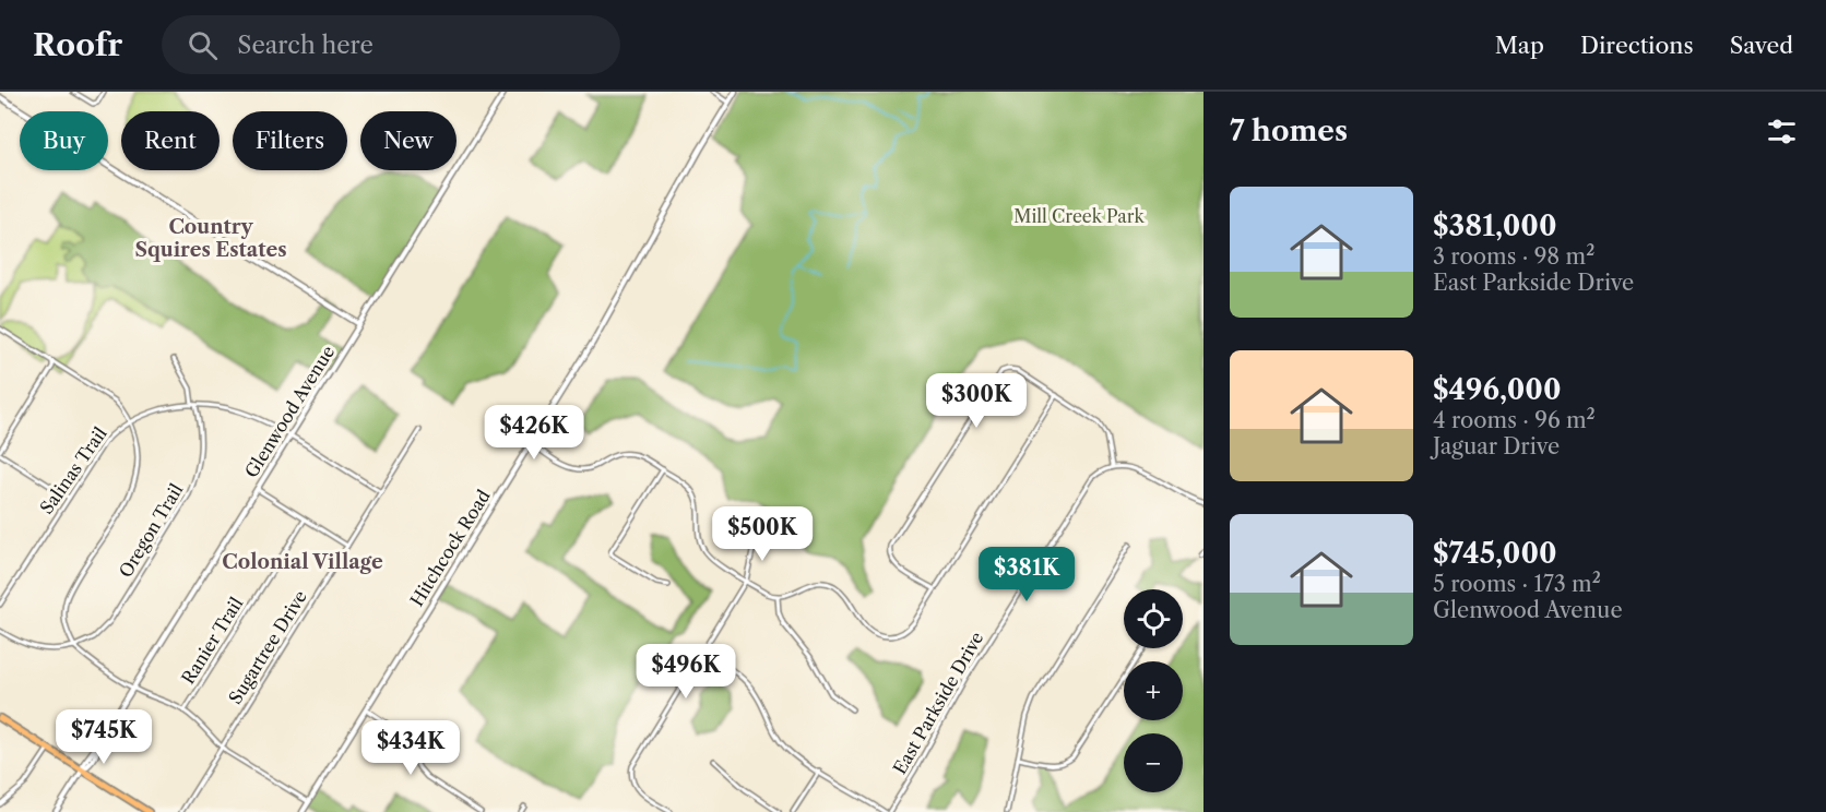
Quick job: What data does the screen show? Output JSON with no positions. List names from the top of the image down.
{
  "streets": {
    "street": [
      "Glenwood Avenue",
      "Salinas Trail",
      "Oregon Trail",
      "Hitchcock Road",
      "Ranier Trail",
      "Sugartree Drive",
      "East Parkside Drive"
    ]
  },
  "crossings": [
    ["Glenwood Avenue", "Salinas Trail"],
    ["Salinas Trail", "Oregon Trail"],
    ["Salinas Trail", "Sugartree Drive"]
  ],
  "districts": ["Country Squires Estates", "Colonial Village"],
  "parks": ["Mill Creek Park"],
  "page": {
    "header": "Roofr",
    "search": "Search here",
    "nav": ["Map", "Directions", "Saved"],
    "heading": "7 homes",
    "chip": [
      "Buy",
      "Rent",
      "Filters",
      "New"
    ],
    "list": [
      {
        "name": "$381,000",
        "note": "3 rooms · 98 m² · East Parkside Drive"
      },
      {
        "name": "$496,000",
        "note": "4 rooms · 96 m² · Jaguar Drive"
      },
      {
        "name": "$745,000",
        "note": "5 rooms · 173 m² · Glenwood Avenue"
      }
    ],
    "price": [
      "$300K",
      "$426K",
      "$500K",
      "$381K",
      "$496K",
      "$745K",
      "$434K"
    ],
    "map_buttons": ["+", "−"]
  }
}
